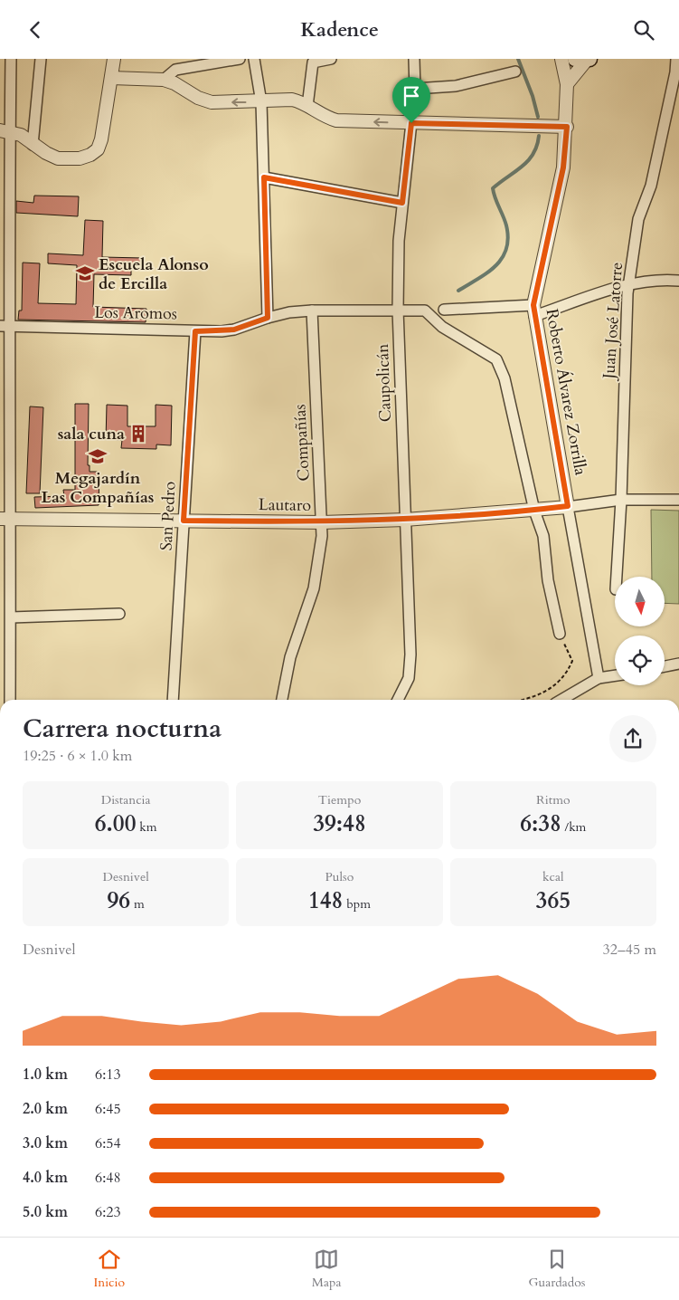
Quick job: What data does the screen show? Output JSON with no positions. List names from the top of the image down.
{
  "streets": {
    "street": [
      "Los Aromos",
      "Juan José Latorre",
      "Caupolicán",
      "Roberto Álvarez Zorrilla",
      "Compañías",
      "Lautaro",
      "San Pedro"
    ]
  },
  "crossings": [
    ["Los Aromos", "Caupolicán"],
    ["Los Aromos", "Compañías"],
    ["Los Aromos", "Lautaro"],
    ["Los Aromos", "San Pedro"],
    ["Caupolicán", "Lautaro"],
    ["Roberto Álvarez Zorrilla", "Lautaro"],
    ["Compañías", "Lautaro"],
    ["Lautaro", "San Pedro"]
  ],
  "places": {
    "school or university": ["Escuela Alonso de Ercilla", "Megajardín Las Compañías"],
    "building": ["sala cuna"]
  },
  "north": "bottom",
  "page": {
    "header": "Kadence",
    "heading": ["Carrera nocturna", "19:25 · 6 × 1.0 km"],
    "stats": [
      ["Distancia", "6.00 km"],
      ["Tiempo", "39:48"],
      ["Ritmo", "6:38 /km"],
      ["Desnivel", "96 m"],
      ["Pulso", "148 bpm"],
      ["kcal", "365"]
    ],
    "chart": ["Desnivel", "32–45 m"],
    "list": [
      {
        "name": "1.0 km",
        "note": "6:13"
      },
      {
        "name": "2.0 km",
        "note": "6:45"
      },
      {
        "name": "3.0 km",
        "note": "6:54"
      },
      {
        "name": "4.0 km",
        "note": "6:48"
      },
      {
        "name": "5.0 km",
        "note": "6:23"
      }
    ],
    "tabs": ["Inicio", "Mapa", "Guardados"]
  }
}
